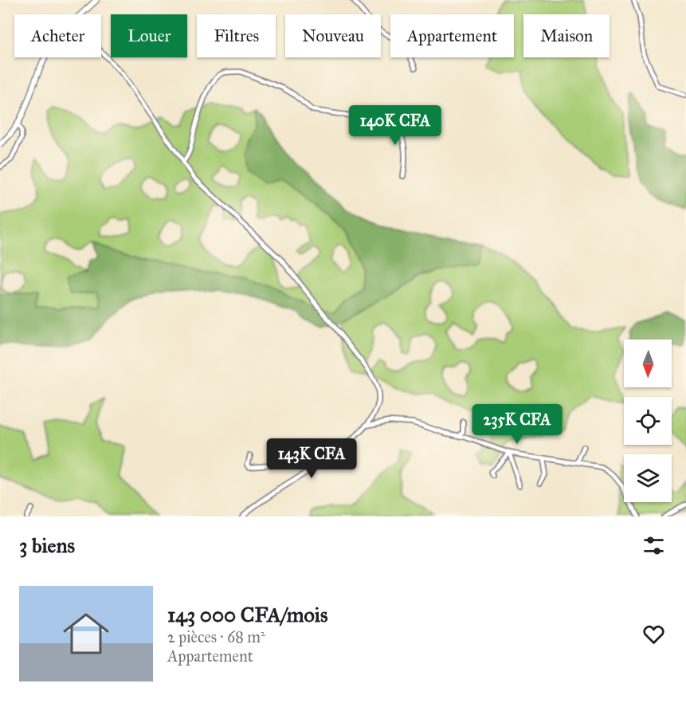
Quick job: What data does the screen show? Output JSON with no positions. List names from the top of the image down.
{
  "north": "bottom",
  "page": {
    "chip": [
      "Acheter",
      "Louer",
      "Filtres",
      "Nouveau",
      "Appartement",
      "Maison"
    ],
    "price": ["140K CFA", "235K CFA", "143K CFA"],
    "heading": "3 biens",
    "list": [
      {
        "name": "143 000 CFA/mois",
        "note": "2 pièces · 68 m² · Appartement"
      }
    ]
  }
}
